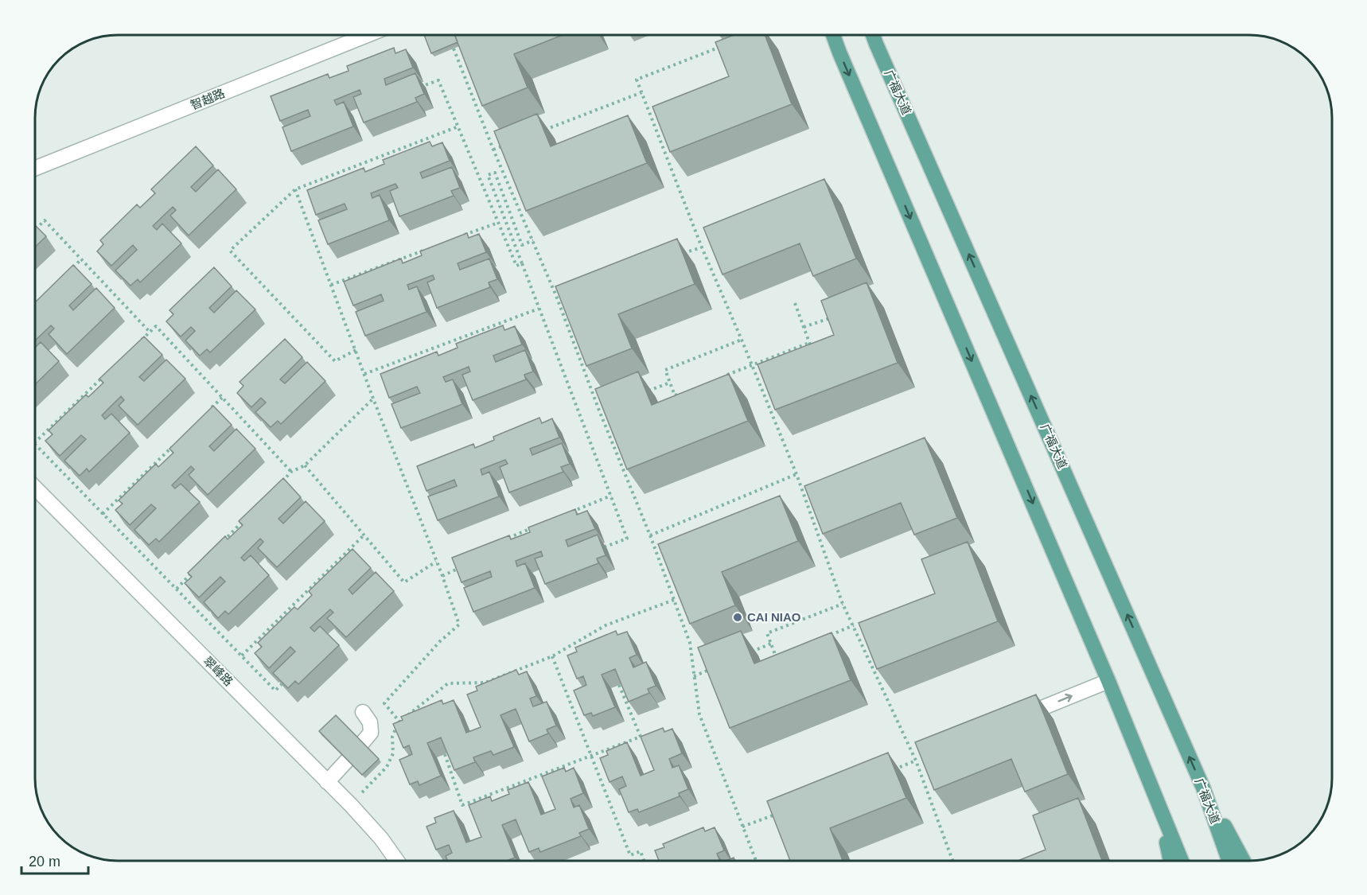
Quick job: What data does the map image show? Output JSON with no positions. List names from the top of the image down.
{
  "streets": {
    "main road": ["广福大道"],
    "street": ["智越路", "翠峰路"]
  },
  "places": ["CAI NIAO"],
  "scale_bar": "20 m"
}
